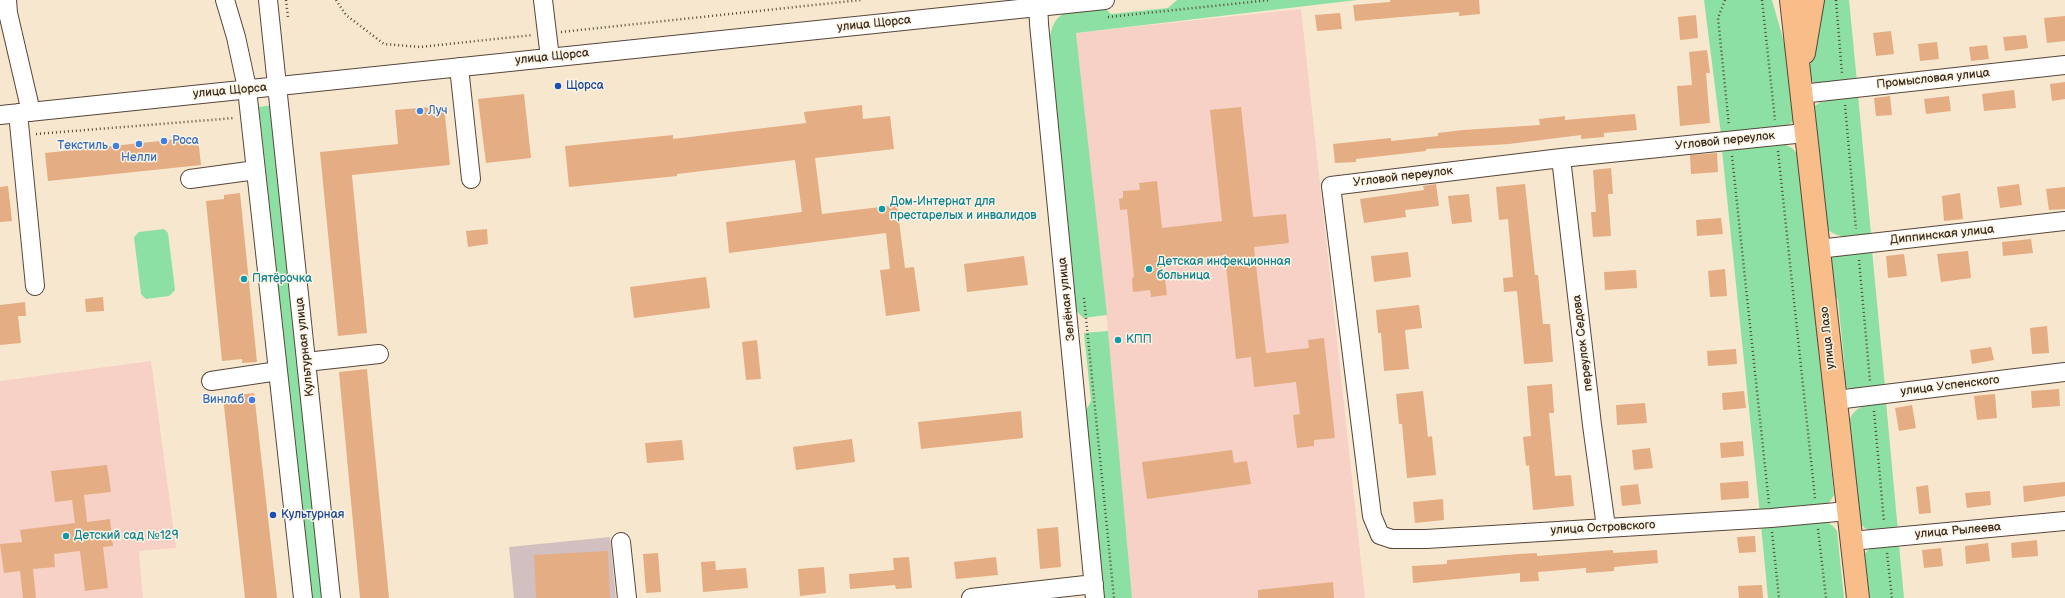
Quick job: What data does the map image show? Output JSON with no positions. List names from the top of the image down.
{
  "streets": {
    "main road": ["улица Лазо"],
    "street": [
      "улица Щорса",
      "Промысловая улица",
      "Угловой переулок",
      "Диппинская улица",
      "Зелёная улица",
      "переулок Седова",
      "Культурная улица",
      "улица Успенского",
      "улица Островского",
      "улица Рылеева"
    ]
  },
  "crossings": [
    ["улица Щорса", "Зелёная улица"],
    ["улица Щорса", "Культурная улица"],
    ["Промысловая улица", "улица Лазо"],
    ["Угловой переулок", "улица Лазо"],
    ["Угловой переулок", "переулок Седова"],
    ["Угловой переулок", "улица Островского"],
    ["Диппинская улица", "улица Лазо"],
    ["улица Лазо", "улица Успенского"],
    ["улица Лазо", "улица Островского"],
    ["улица Лазо", "улица Рылеева"],
    ["переулок Седова", "улица Островского"]
  ],
  "places": [
    "Щорса",
    "Луч",
    "Роса",
    "Нелли",
    "Текстиль",
    "Дом-Интернат для престарелых и инвалидов",
    "Детская инфекционная больница",
    "Пятёрочка",
    "КПП",
    "Винлаб",
    "Культурная",
    "Детский сад №129"
  ]
}
